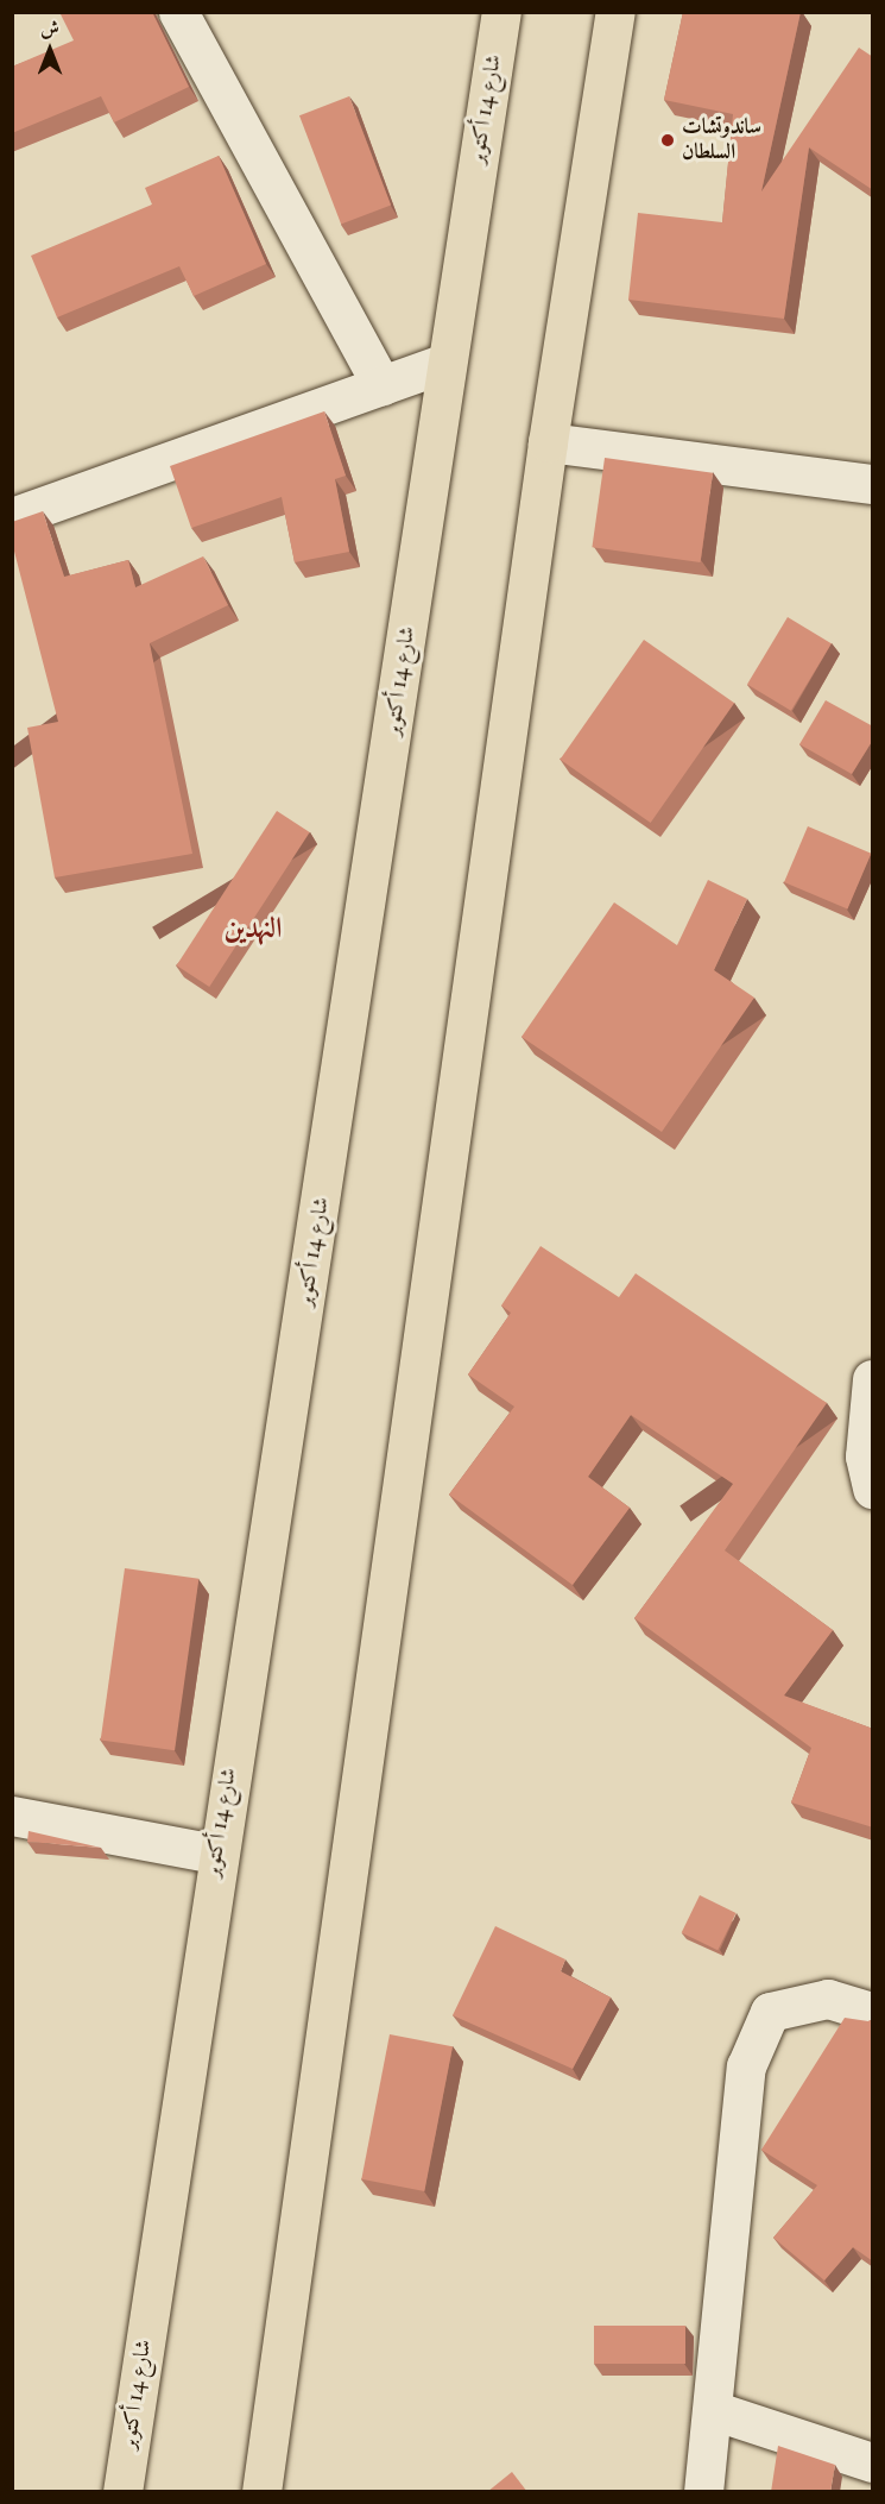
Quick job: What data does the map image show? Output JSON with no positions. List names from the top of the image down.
{
  "streets": {
    "main road": ["شارع 14 أكتوبر"]
  },
  "districts": ["النهدين"],
  "places": ["ساندوتشات السلطان"],
  "north": "top"
}
